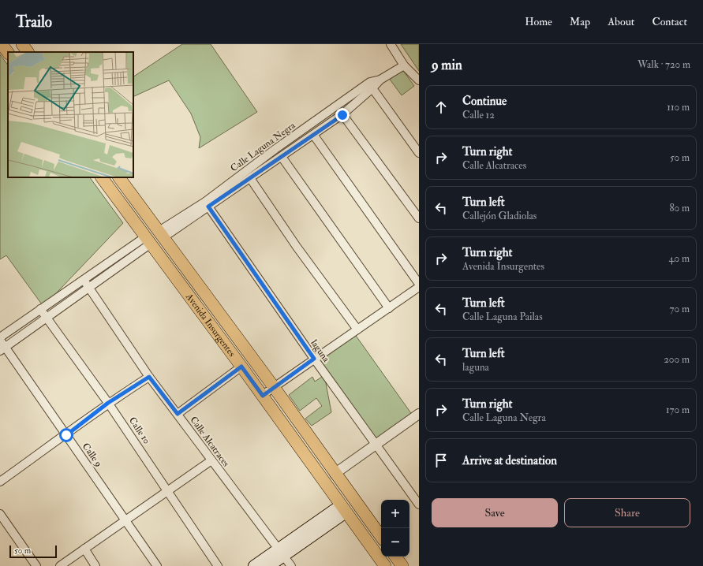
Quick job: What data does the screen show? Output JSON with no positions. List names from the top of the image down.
{
  "streets": {
    "main road": ["Avenida Insurgentes"],
    "street": [
      "Calle Laguna Negra",
      "laguna",
      "Calle 10",
      "Calle Alcatraces",
      "Calle 9"
    ]
  },
  "crossings": [
    ["Calle Laguna Negra", "Avenida Insurgentes"],
    ["Calle Laguna Negra", "laguna"]
  ],
  "scale_bar": "50 m",
  "page": {
    "header": "Trailo",
    "nav": [
      "Home",
      "Map",
      "About",
      "Contact"
    ],
    "heading": ["9 min", "Walk · 720 m"],
    "list": [
      ["Continue", "Calle 12", "110 m"],
      ["Turn right", "Calle Alcatraces", "50 m"],
      ["Turn left", "Callejón Gladiolas", "80 m"],
      ["Turn right", "Avenida Insurgentes", "40 m"],
      ["Turn left", "Calle Laguna Pailas", "70 m"],
      ["Turn left", "laguna", "200 m"],
      ["Turn right", "Calle Laguna Negra", "170 m"],
      "Arrive at destination"
    ],
    "buttons": ["Save", "Share"],
    "map_buttons": ["+", "−"],
    "scale": "50 m"
  }
}
